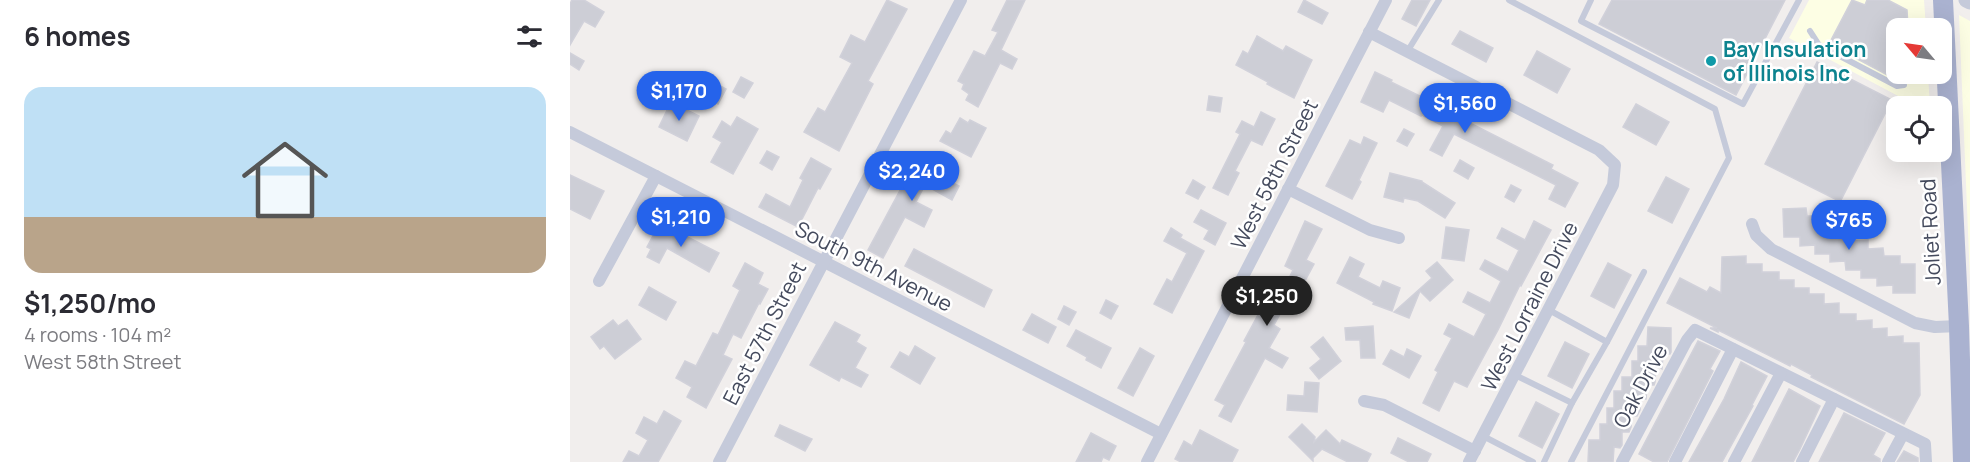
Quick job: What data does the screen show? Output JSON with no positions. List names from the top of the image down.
{
  "streets": {
    "main road": ["Joliet Road"],
    "street": [
      "West 58th Street",
      "South 9th Avenue",
      "West Lorraine Drive",
      "East 57th Street",
      "Oak Drive"
    ]
  },
  "crossings": [
    ["West 58th Street", "South 9th Avenue"],
    ["South 9th Avenue", "East 57th Street"]
  ],
  "places": ["Bay Insulation of Illinois Inc"],
  "north": "top left",
  "page": {
    "heading": "6 homes",
    "price": [
      "$1,170",
      "$1,560",
      "$2,240",
      "$1,210",
      "$765",
      "$1,250"
    ],
    "list": [
      {
        "name": "$1,250/mo",
        "note": "4 rooms · 104 m² · West 58th Street"
      }
    ]
  }
}
